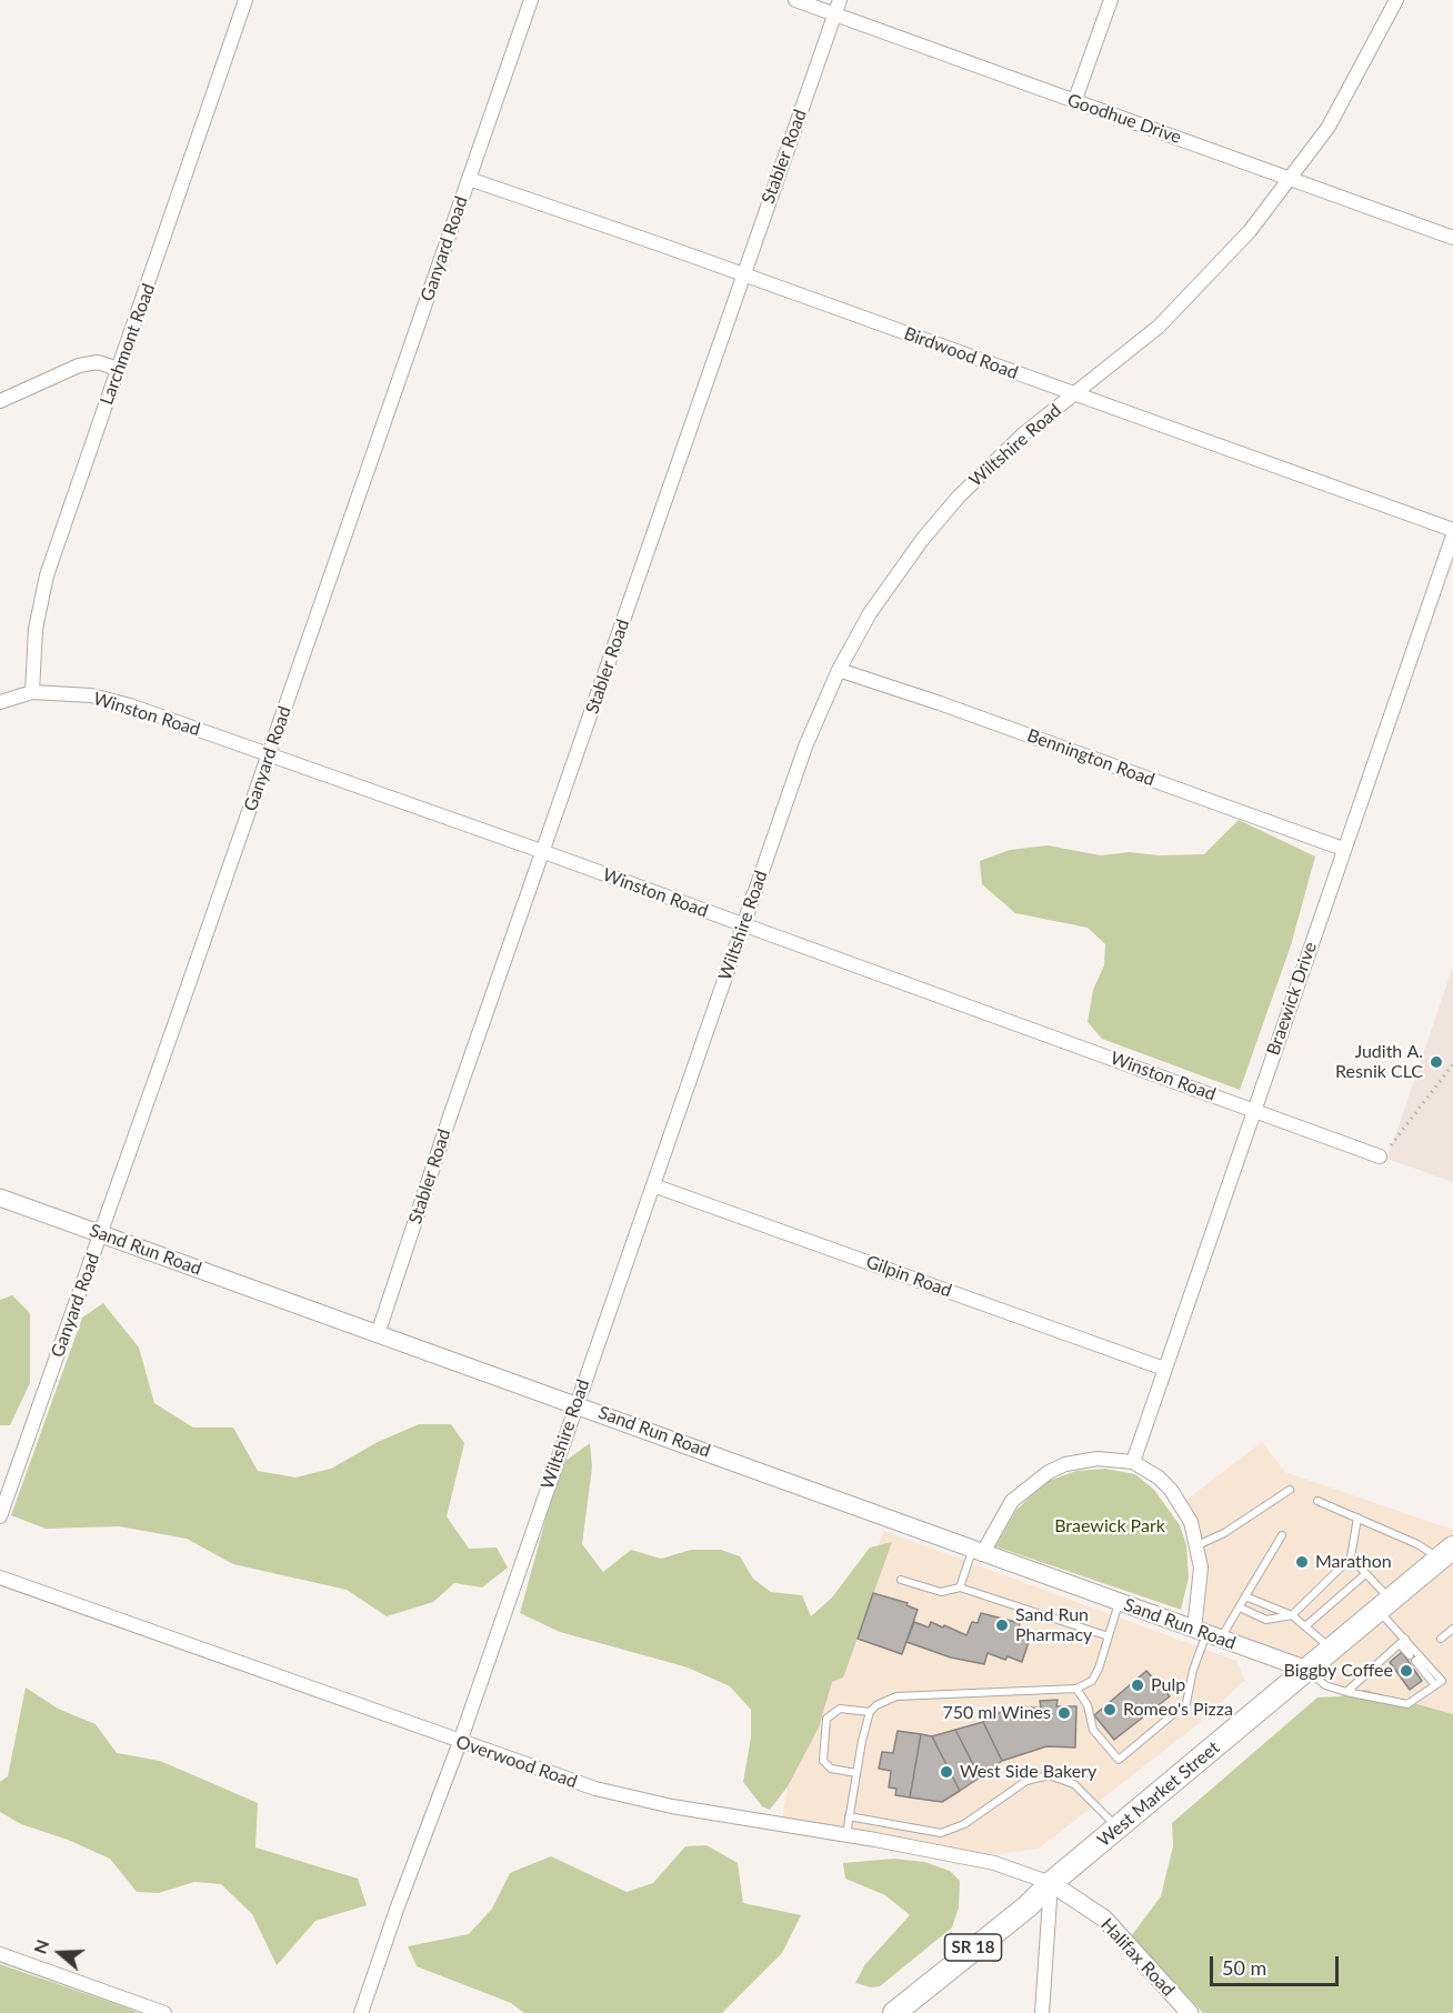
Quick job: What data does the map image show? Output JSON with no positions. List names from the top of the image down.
{
  "streets": {
    "main road": ["West Market Street", "SR 18"],
    "street": [
      "Goodhue Drive",
      "Stabler Road",
      "Ganyard Road",
      "Larchmont Road",
      "Birdwood Road",
      "Wiltshire Road",
      "Winston Road",
      "Bennington Road",
      "Braewick Drive",
      "Sand Run Road",
      "Gilpin Road",
      "Overwood Road",
      "Halifax Road"
    ]
  },
  "crossings": [
    ["Goodhue Drive", "Stabler Road"],
    ["Goodhue Drive", "Wiltshire Road"],
    ["Stabler Road", "Birdwood Road"],
    ["Stabler Road", "Winston Road"],
    ["Stabler Road", "Sand Run Road"],
    ["Ganyard Road", "Birdwood Road"],
    ["Ganyard Road", "Winston Road"],
    ["Ganyard Road", "Sand Run Road"],
    ["Larchmont Road", "Winston Road"],
    ["Birdwood Road", "Wiltshire Road"],
    ["Wiltshire Road", "Winston Road"],
    ["Wiltshire Road", "Bennington Road"],
    ["Wiltshire Road", "Sand Run Road"],
    ["Wiltshire Road", "Gilpin Road"],
    ["Wiltshire Road", "Overwood Road"],
    ["Winston Road", "Braewick Drive"],
    ["Bennington Road", "Braewick Drive"],
    ["Braewick Drive", "Gilpin Road"],
    ["Sand Run Road", "West Market Street"],
    ["Overwood Road", "West Market Street"],
    ["Overwood Road", "Halifax Road"],
    ["West Market Street", "Halifax Road"]
  ],
  "parks": ["Braewick Park"],
  "places": [
    "Judith A. Resnik CLC",
    "Marathon",
    "Sand Run Pharmacy",
    "Biggby Coffee",
    "Pulp",
    "Romeo's Pizza",
    "750 ml Wines",
    "West Side Bakery"
  ],
  "scale_bar": "50 m",
  "north": "left"
}
